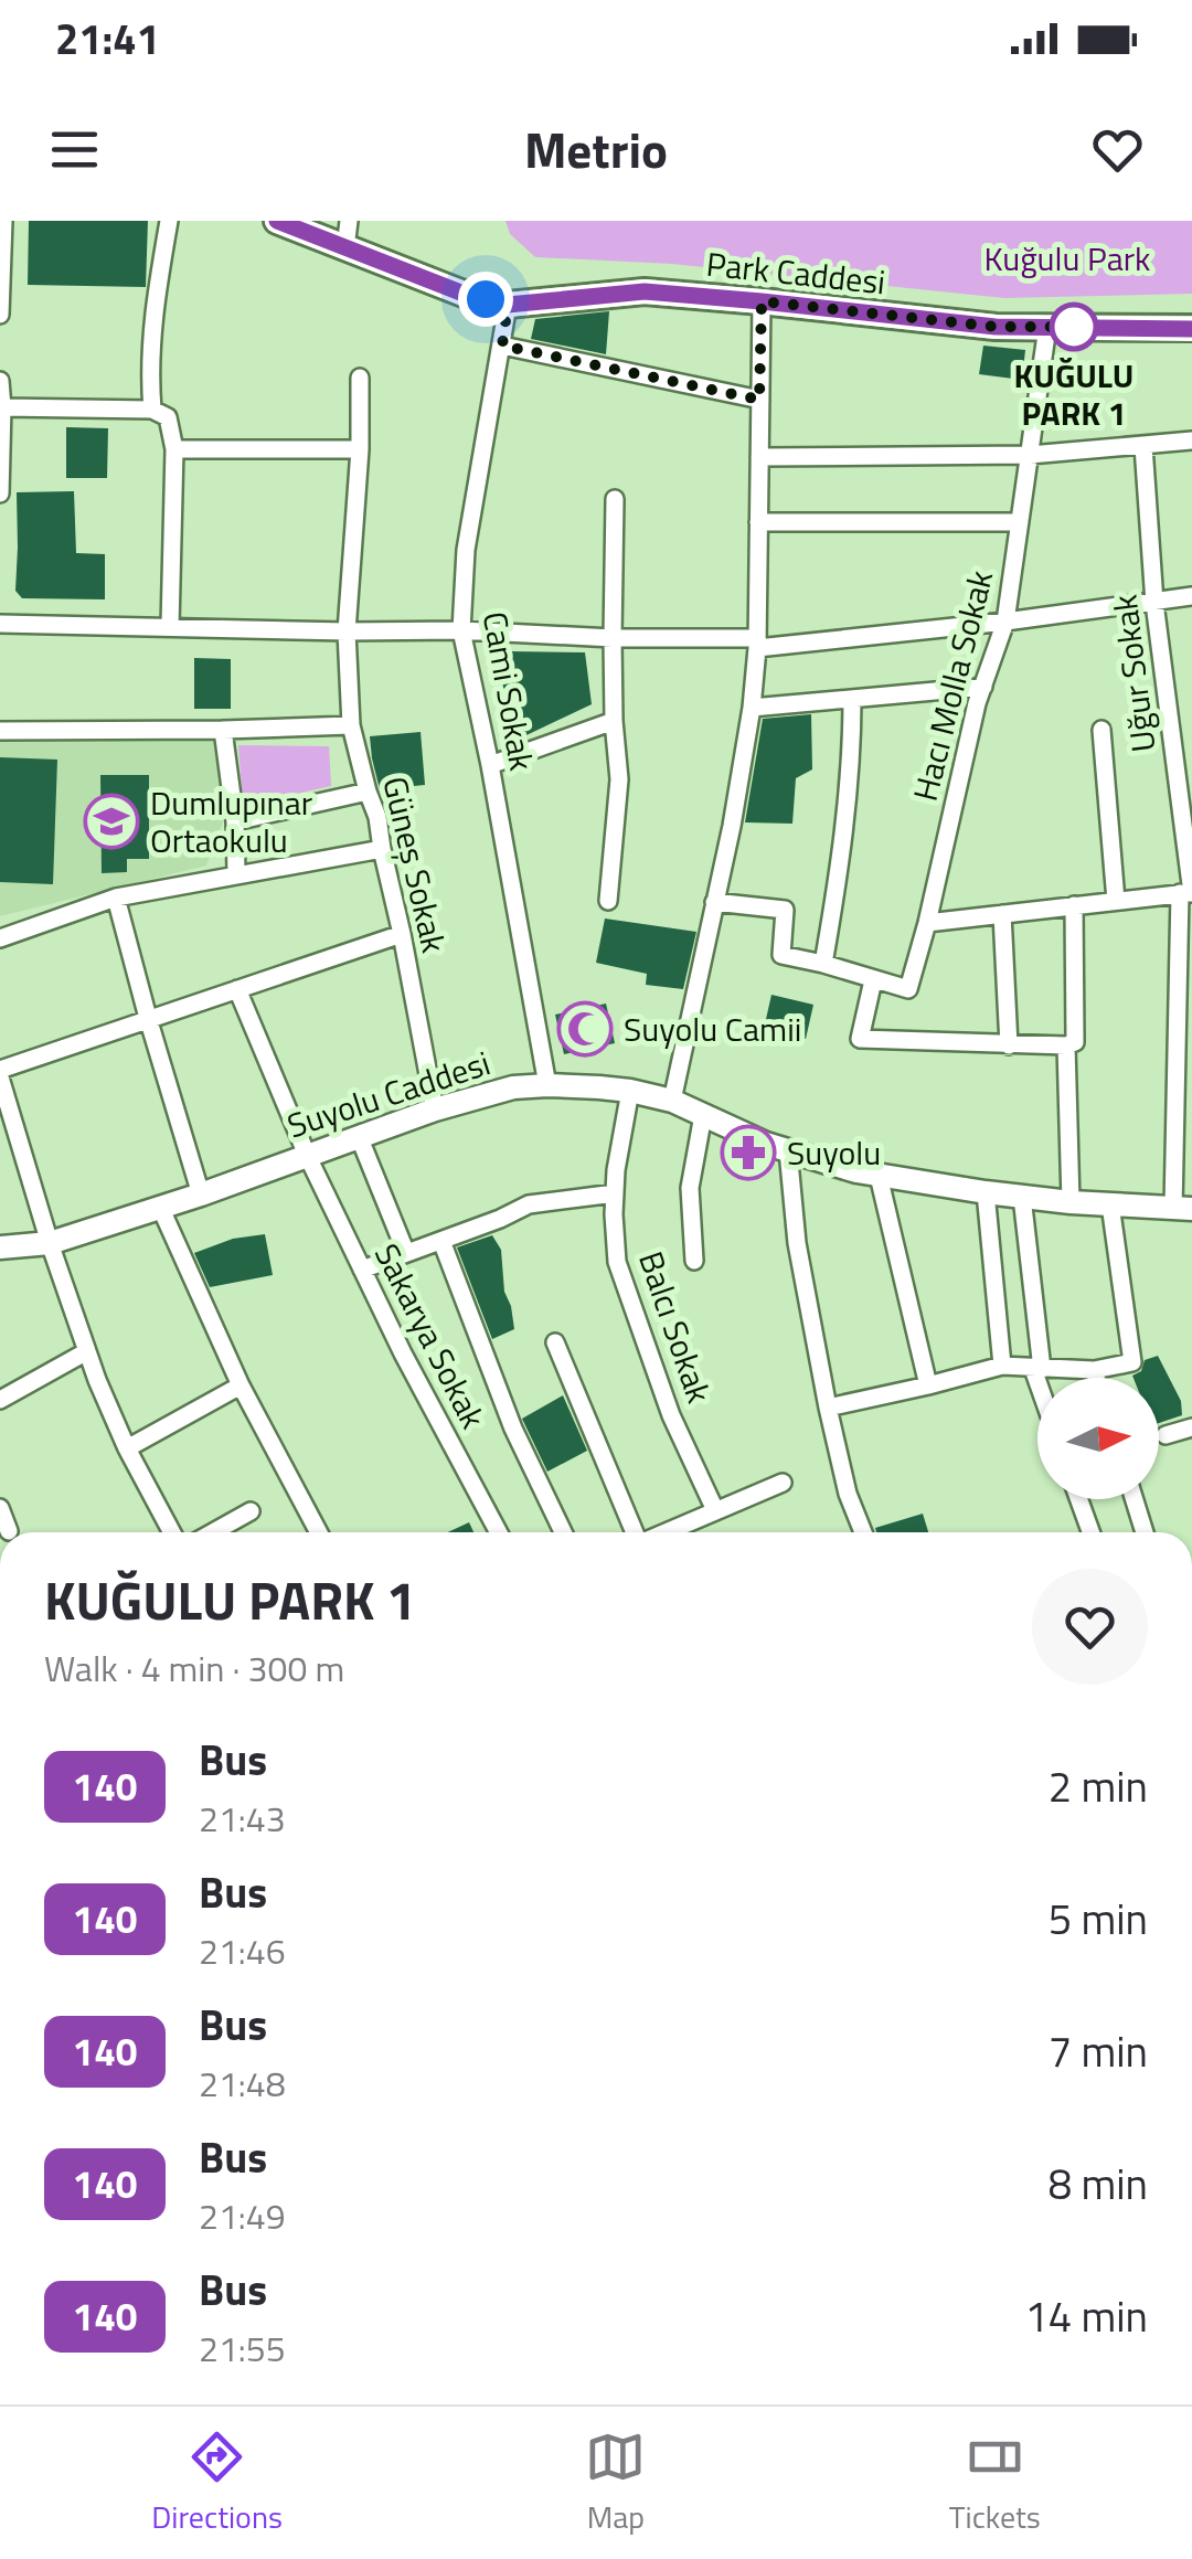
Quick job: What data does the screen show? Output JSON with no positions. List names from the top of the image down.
{
  "streets": {
    "main road": ["Park Caddesi"],
    "street": [
      "Uğur Sokak",
      "Hacı Molla Sokak",
      "Cami Sokak",
      "Güneş Sokak",
      "Suyolu Caddesi",
      "Balcı Sokak",
      "Sakarya Sokak"
    ]
  },
  "crossings": [
    ["Park Caddesi", "Hacı Molla Sokak"],
    ["Park Caddesi", "Cami Sokak"],
    ["Uğur Sokak", "Suyolu Caddesi"],
    ["Cami Sokak", "Suyolu Caddesi"],
    ["Güneş Sokak", "Suyolu Caddesi"],
    ["Suyolu Caddesi", "Balcı Sokak"],
    ["Suyolu Caddesi", "Sakarya Sokak"]
  ],
  "parks": ["Kuğulu Park"],
  "places": {
    "other": ["KUĞULU PARK 1"],
    "school or university": ["Dumlupınar Ortaokulu"],
    "mosque": ["Suyolu Camii"],
    "pharmacy": ["Suyolu"]
  },
  "lines": ["bus line 140"],
  "north": "right",
  "page": {
    "status": "21:41",
    "header": "Metrio",
    "heading": ["KUĞULU PARK 1", "Walk · 4 min · 300 m"],
    "list": [
      {
        "mark": "140",
        "name": "Bus",
        "note": "21:43",
        "value": "2 min"
      },
      {
        "mark": "140",
        "name": "Bus",
        "note": "21:46",
        "value": "5 min"
      },
      {
        "mark": "140",
        "name": "Bus",
        "note": "21:48",
        "value": "7 min"
      },
      {
        "mark": "140",
        "name": "Bus",
        "note": "21:49",
        "value": "8 min"
      },
      {
        "mark": "140",
        "name": "Bus",
        "note": "21:55",
        "value": "14 min"
      }
    ],
    "tabs": ["Directions", "Map", "Tickets"]
  }
}
